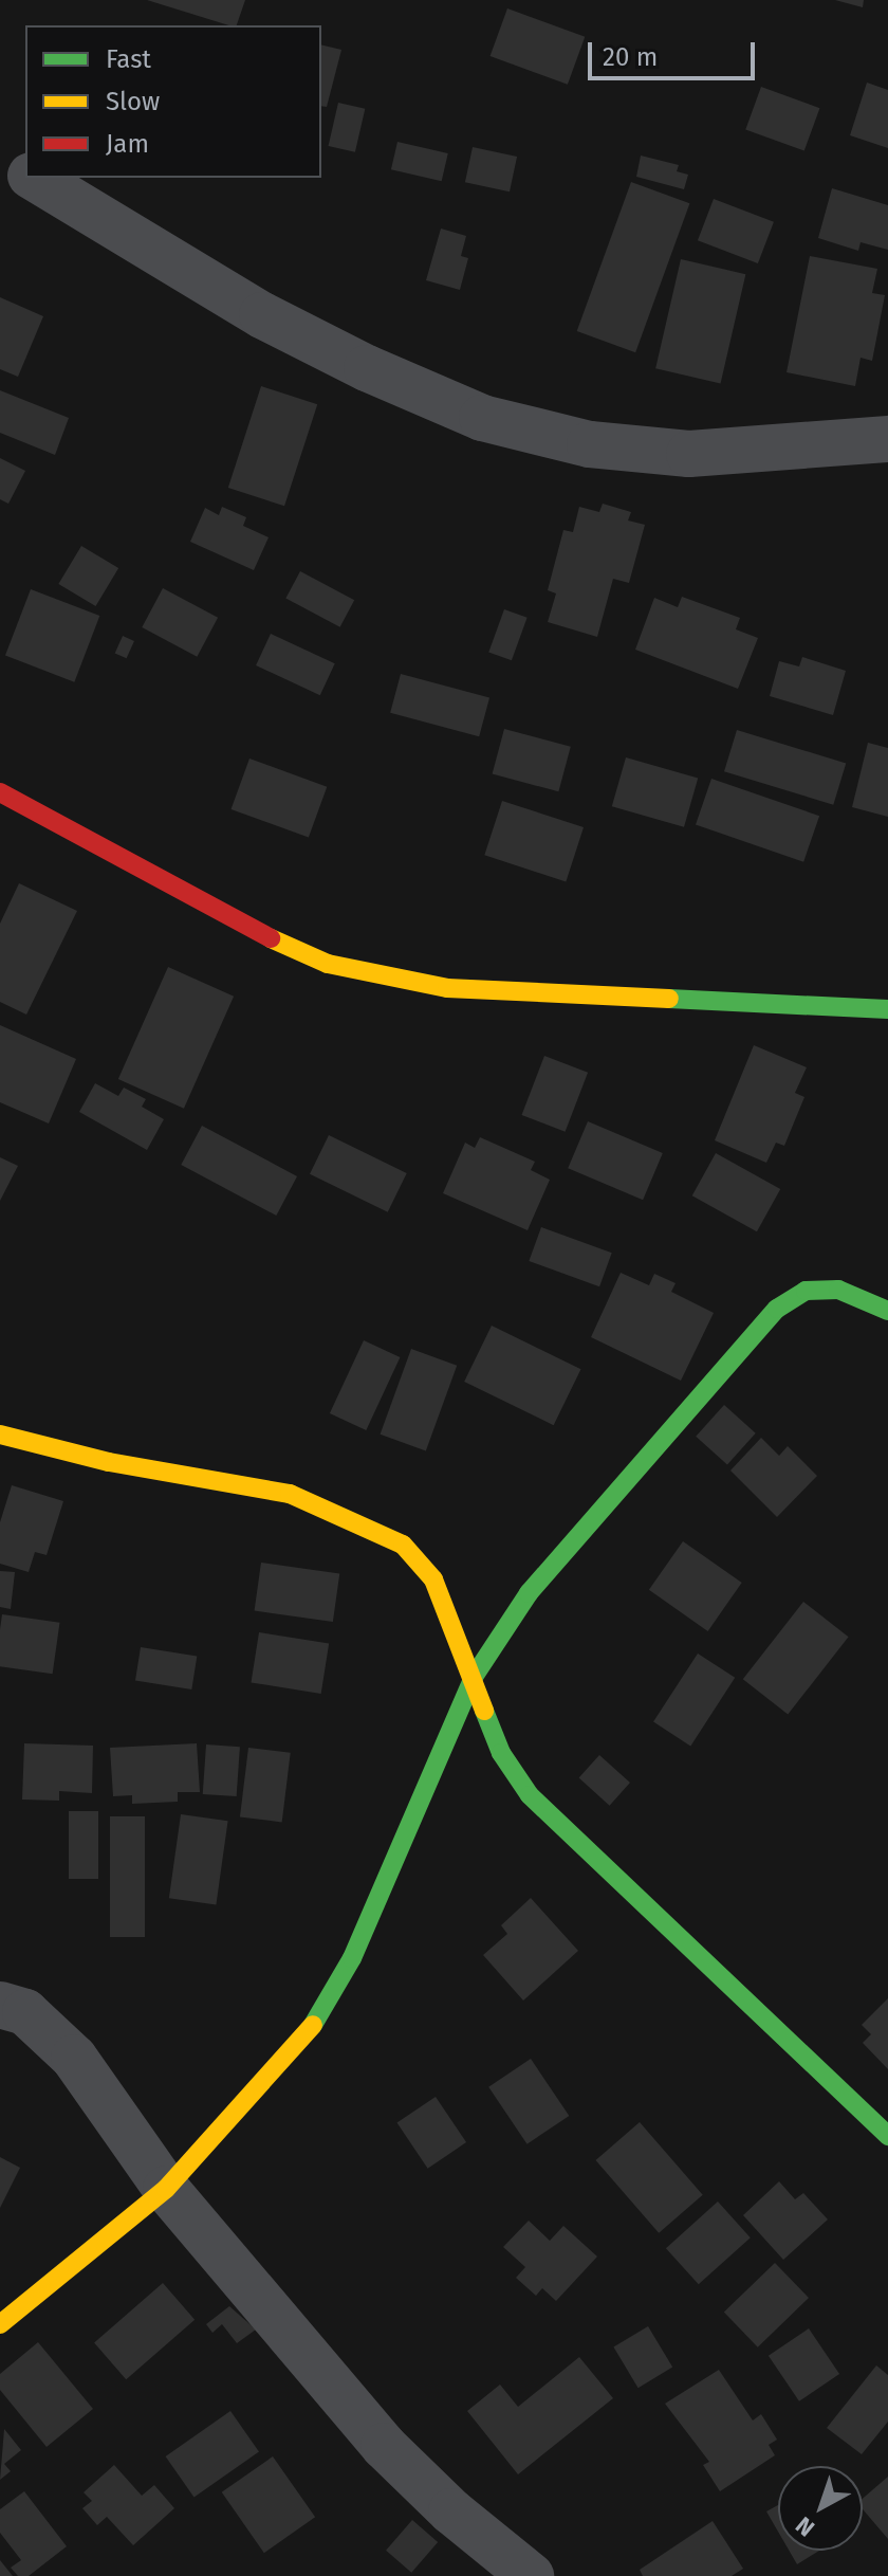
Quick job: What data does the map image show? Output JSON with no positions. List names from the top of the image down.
{
  "legend": ["Fast", "Slow", "Jam"],
  "scale_bar": "20 m",
  "north": "bottom left"
}
